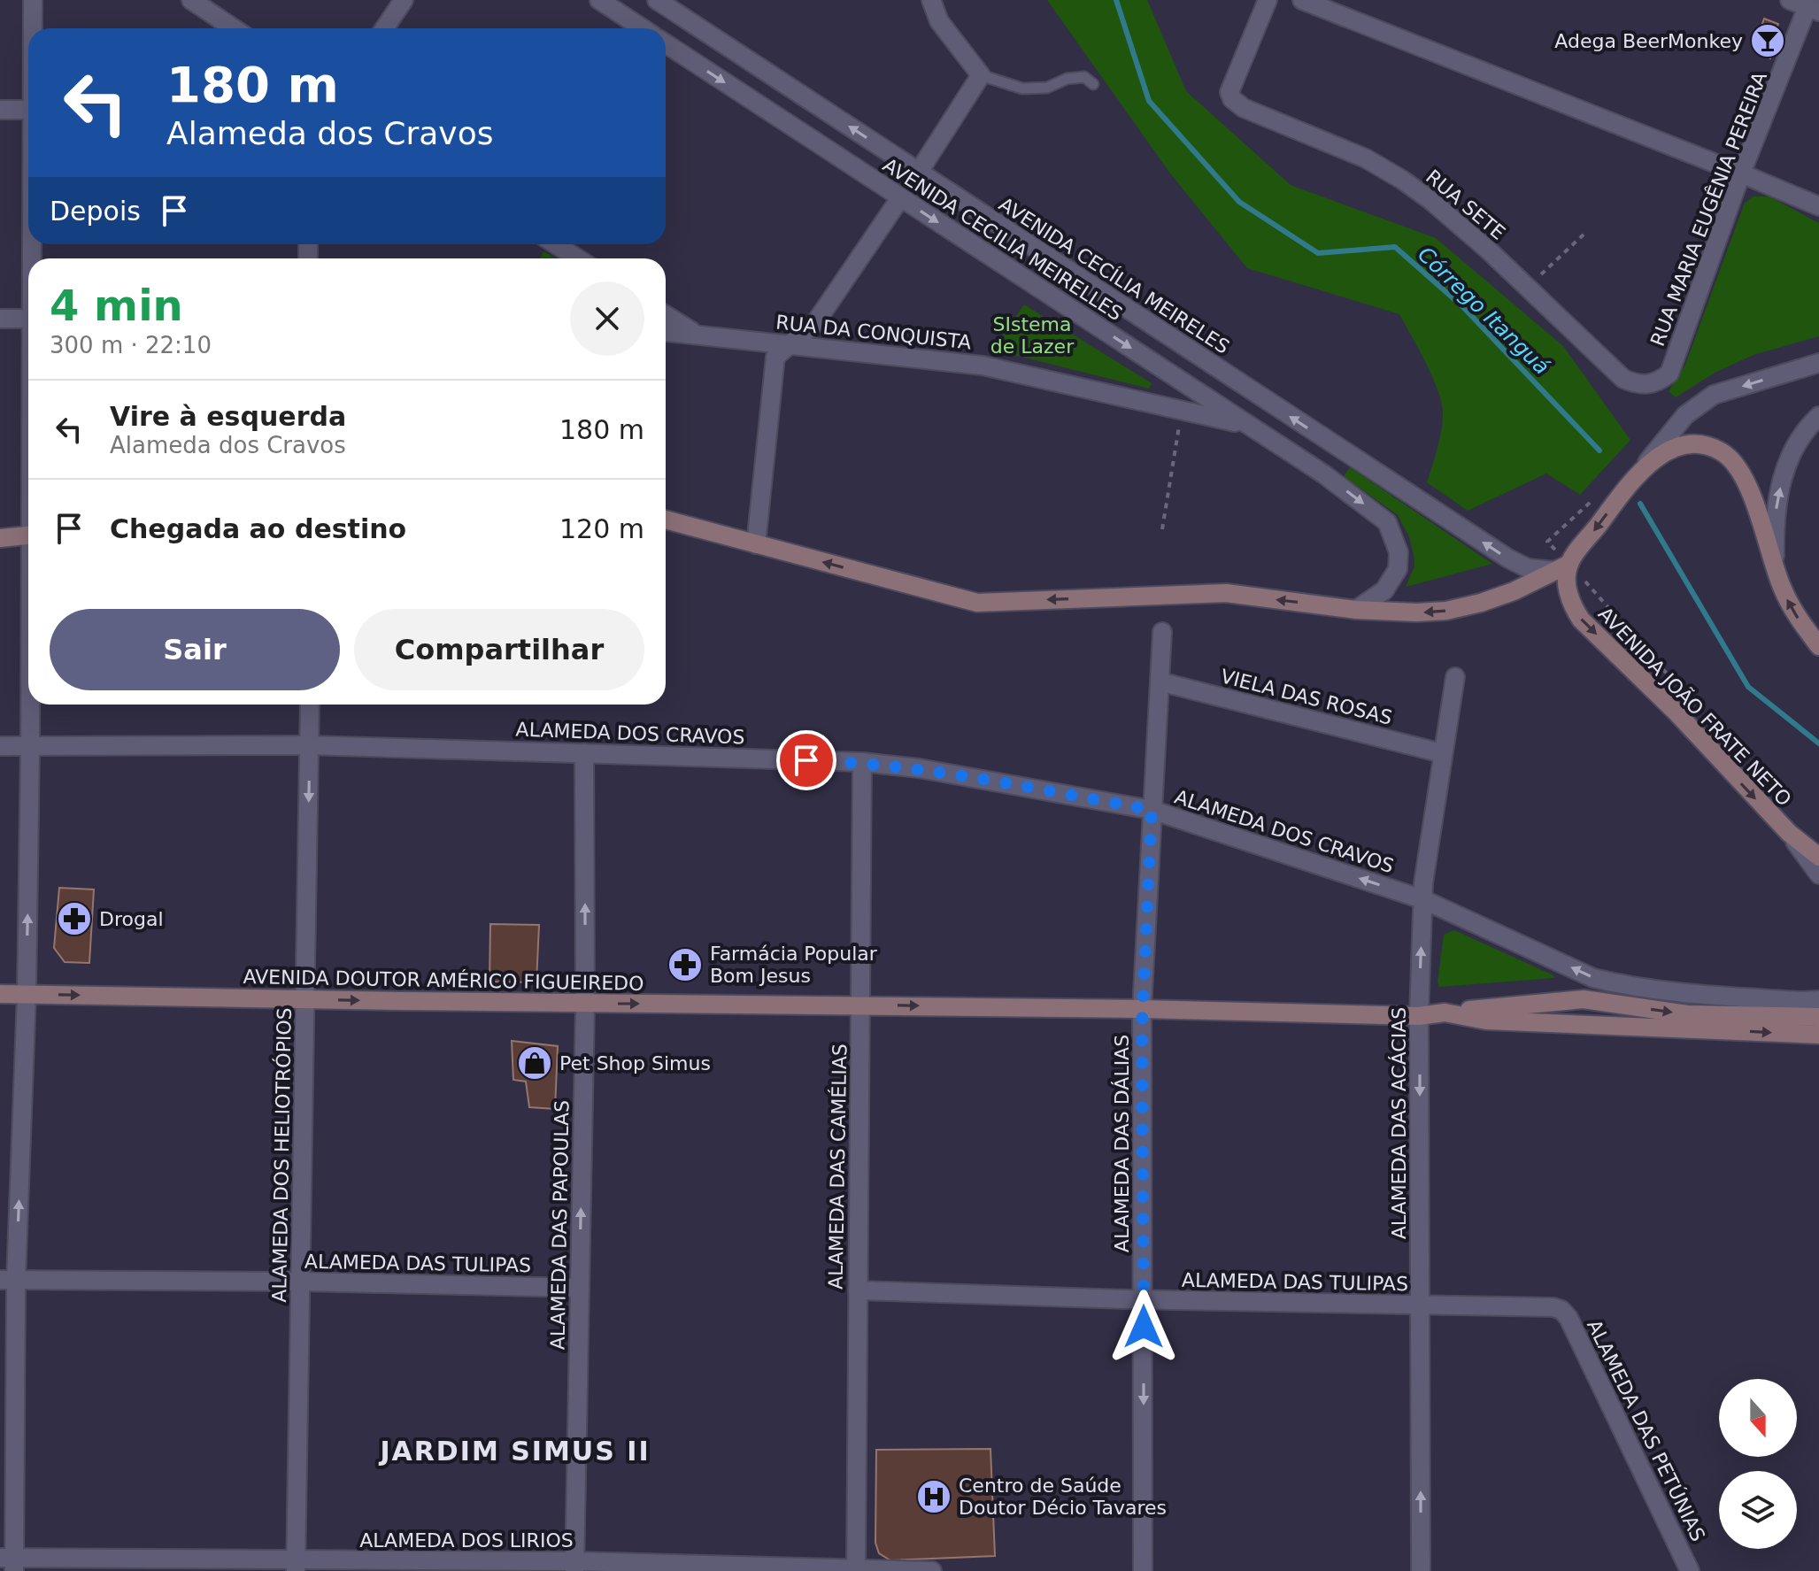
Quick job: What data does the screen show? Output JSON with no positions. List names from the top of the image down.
{
  "streets": {
    "main road": ["AVENIDA JOÃO FRATE NETO", "AVENIDA DOUTOR AMÉRICO FIGUEIREDO"],
    "street": [
      "RUA SETE",
      "RUA MARIA EUGÊNIA PEREIRA",
      "AVENIDA CECILIA MEIRELLES",
      "AVENIDA CECÍLIA MEIRELES",
      "RUA DA CONQUISTA",
      "VIELA DAS ROSAS",
      "ALAMEDA DOS CRAVOS",
      "ALAMEDA DAS ACÁCIAS",
      "ALAMEDA DAS DÁLIAS",
      "ALAMEDA DOS HELIOTRÓPIOS",
      "ALAMEDA DAS CAMÉLIAS",
      "ALAMEDA DAS PAPOULAS",
      "ALAMEDA DAS TULIPAS",
      "ALAMEDA DAS PETÚNIAS",
      "ALAMEDA DOS LIRIOS"
    ]
  },
  "crossings": [
    ["RUA SETE", "RUA MARIA EUGÊNIA PEREIRA"],
    ["AVENIDA CECILIA MEIRELLES", "RUA DA CONQUISTA"],
    ["AVENIDA CECÍLIA MEIRELES", "AVENIDA JOÃO FRATE NETO"],
    ["VIELA DAS ROSAS", "ALAMEDA DAS ACÁCIAS"],
    ["VIELA DAS ROSAS", "ALAMEDA DAS DÁLIAS"],
    ["ALAMEDA DOS CRAVOS", "ALAMEDA DAS ACÁCIAS"],
    ["ALAMEDA DOS CRAVOS", "ALAMEDA DAS DÁLIAS"],
    ["ALAMEDA DOS CRAVOS", "ALAMEDA DOS HELIOTRÓPIOS"],
    ["ALAMEDA DOS CRAVOS", "ALAMEDA DAS CAMÉLIAS"],
    ["ALAMEDA DOS CRAVOS", "ALAMEDA DAS PAPOULAS"],
    ["AVENIDA DOUTOR AMÉRICO FIGUEIREDO", "ALAMEDA DAS ACÁCIAS"],
    ["AVENIDA DOUTOR AMÉRICO FIGUEIREDO", "ALAMEDA DAS DÁLIAS"],
    ["AVENIDA DOUTOR AMÉRICO FIGUEIREDO", "ALAMEDA DOS HELIOTRÓPIOS"],
    ["AVENIDA DOUTOR AMÉRICO FIGUEIREDO", "ALAMEDA DAS CAMÉLIAS"],
    ["AVENIDA DOUTOR AMÉRICO FIGUEIREDO", "ALAMEDA DAS PAPOULAS"],
    ["ALAMEDA DAS ACÁCIAS", "ALAMEDA DAS TULIPAS"],
    ["ALAMEDA DAS DÁLIAS", "ALAMEDA DAS TULIPAS"],
    ["ALAMEDA DOS HELIOTRÓPIOS", "ALAMEDA DAS TULIPAS"],
    ["ALAMEDA DOS HELIOTRÓPIOS", "ALAMEDA DOS LIRIOS"],
    ["ALAMEDA DAS CAMÉLIAS", "ALAMEDA DAS TULIPAS"],
    ["ALAMEDA DAS CAMÉLIAS", "ALAMEDA DOS LIRIOS"],
    ["ALAMEDA DAS PAPOULAS", "ALAMEDA DAS TULIPAS"],
    ["ALAMEDA DAS PAPOULAS", "ALAMEDA DOS LIRIOS"],
    ["ALAMEDA DAS TULIPAS", "ALAMEDA DAS PETÚNIAS"]
  ],
  "one_way": [
    "AVENIDA CECILIA MEIRELLES",
    "AVENIDA CECÍLIA MEIRELES",
    "AVENIDA JOÃO FRATE NETO",
    "ALAMEDA DOS CRAVOS",
    "AVENIDA DOUTOR AMÉRICO FIGUEIREDO",
    "ALAMEDA DAS PAPOULAS"
  ],
  "districts": ["JARDIM SIMUS II"],
  "water": ["Córrego Itanguá"],
  "parks": ["SIstema de Lazer"],
  "places": {
    "bar": ["Adega BeerMonkey"],
    "pharmacy": ["Drogal", "Farmácia Popular Bom Jesus"],
    "shop": ["Pet Shop Simus"],
    "hospital": ["Centro de Saúde Doutor Décio Tavares"]
  },
  "north": "bottom",
  "page": {
    "turn": ["180 m", "Alameda dos Cravos"],
    "then": "Depois",
    "heading": ["4 min", "300 m · 22:10"],
    "list": [
      {
        "name": "Vire à esquerda",
        "note": "Alameda dos Cravos",
        "value": "180 m"
      },
      {
        "name": "Chegada ao destino",
        "value": "120 m"
      }
    ],
    "buttons": ["Sair", "Compartilhar"]
  }
}
